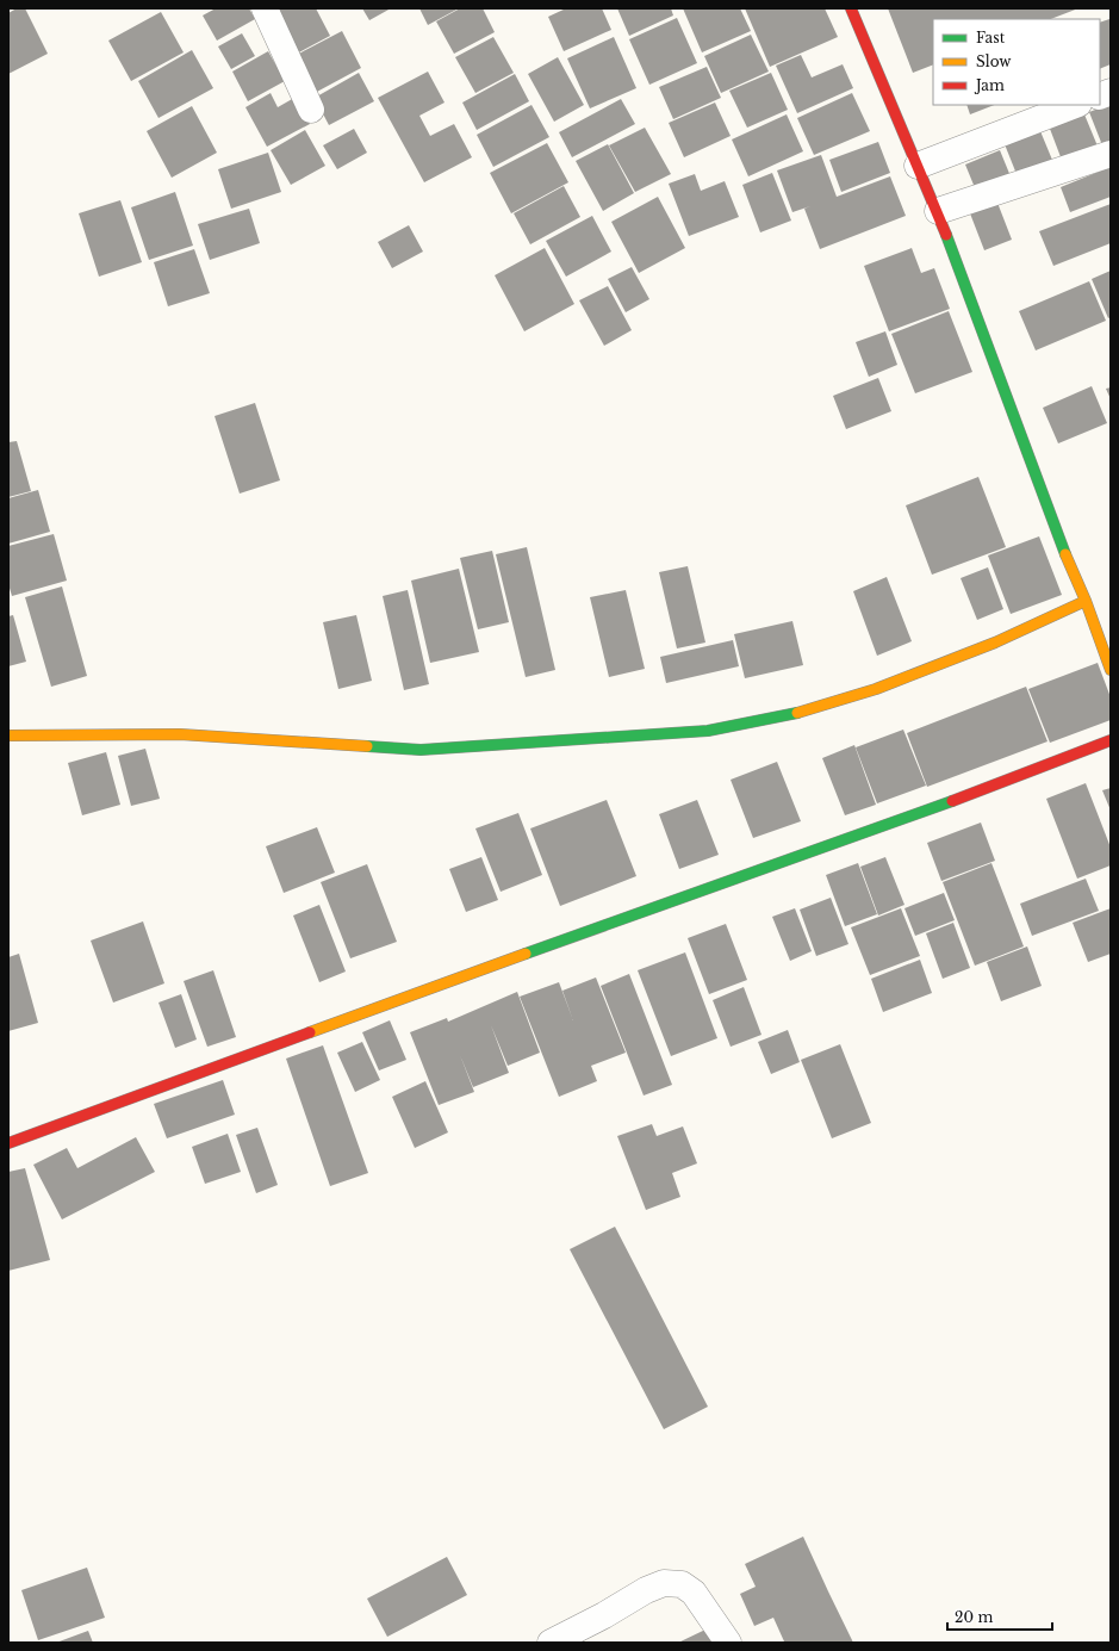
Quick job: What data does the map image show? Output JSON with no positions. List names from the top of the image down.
{
  "legend": ["Fast", "Slow", "Jam"],
  "scale_bar": "20 m"
}
